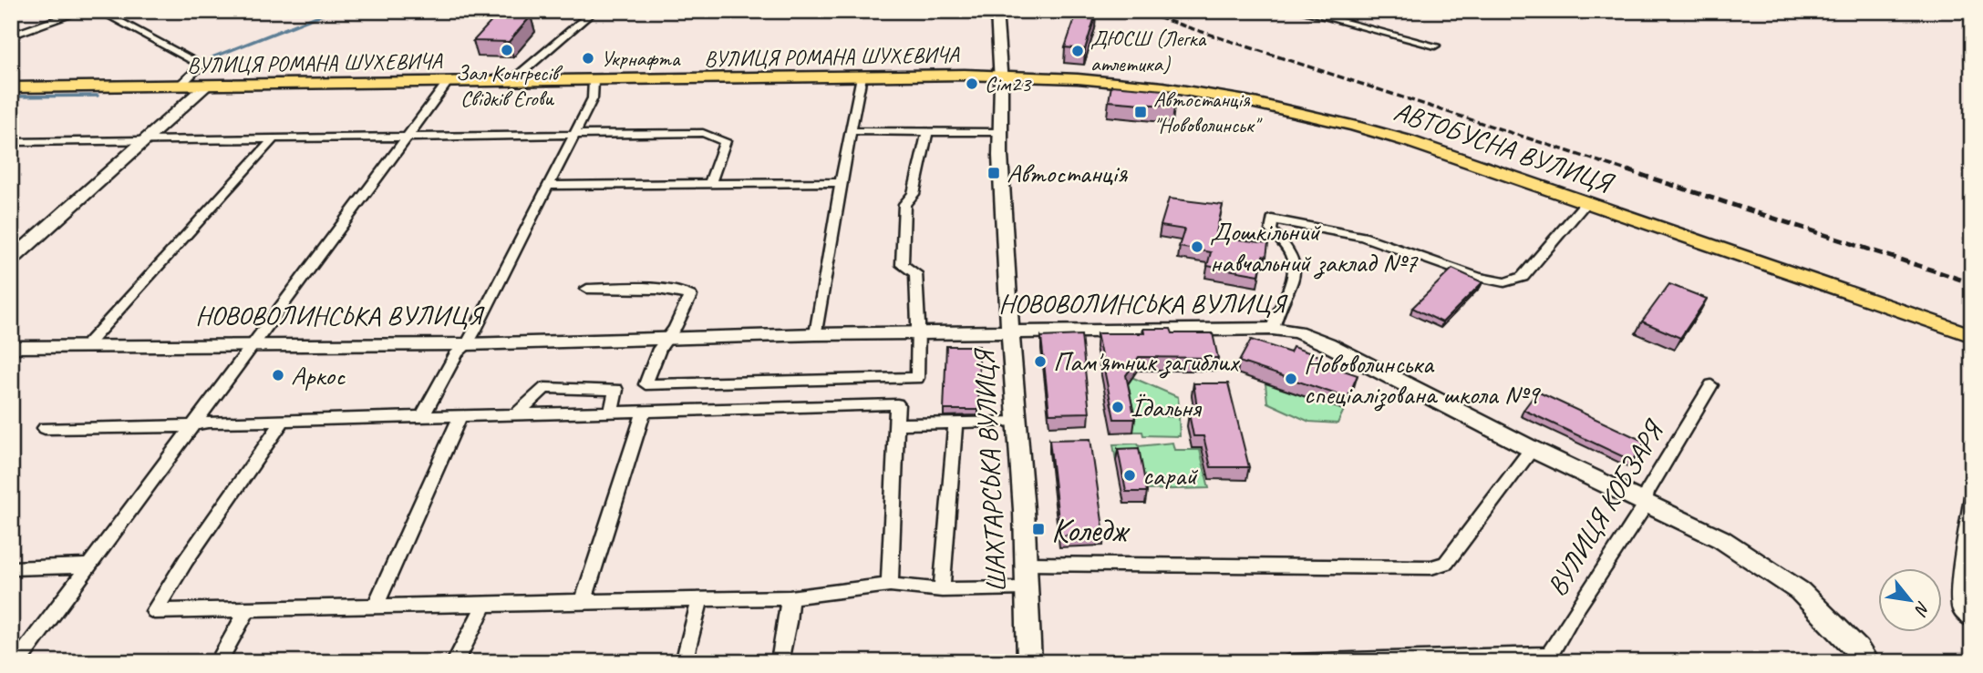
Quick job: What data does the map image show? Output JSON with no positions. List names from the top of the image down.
{
  "streets": {
    "main road": ["ВУЛИЦЯ РОМАНА ШУХЕВИЧА", "АВТОБУСНА ВУЛИЦЯ"],
    "street": ["НОВОВОЛИНСЬКА ВУЛИЦЯ", "ШАХТАРСЬКА ВУЛИЦЯ", "ВУЛИЦЯ КОБЗАРЯ"]
  },
  "crossings": [
    ["ВУЛИЦЯ РОМАНА ШУХЕВИЧА", "АВТОБУСНА ВУЛИЦЯ"],
    ["ВУЛИЦЯ РОМАНА ШУХЕВИЧА", "ШАХТАРСЬКА ВУЛИЦЯ"],
    ["АВТОБУСНА ВУЛИЦЯ", "ШАХТАРСЬКА ВУЛИЦЯ"],
    ["НОВОВОЛИНСЬКА ВУЛИЦЯ", "ШАХТАРСЬКА ВУЛИЦЯ"],
    ["НОВОВОЛИНСЬКА ВУЛИЦЯ", "ВУЛИЦЯ КОБЗАРЯ"]
  ],
  "places": {
    "other": [
      "Зал Конгресів Свідків Єгови",
      "ДЮСШ (Легка атлетика)",
      "Укрнафта",
      "Сім23",
      "Дошкільний навчальний заклад №7",
      "Пам'ятник загиблих",
      "Аркос",
      "Нововолинська спеціалізована школа №9",
      "Їдальня",
      "сарай"
    ],
    "transit": ["Автостанція \"Нововолинськ\"", "Автостанція", "Коледж"]
  },
  "north": "bottom right"
}
